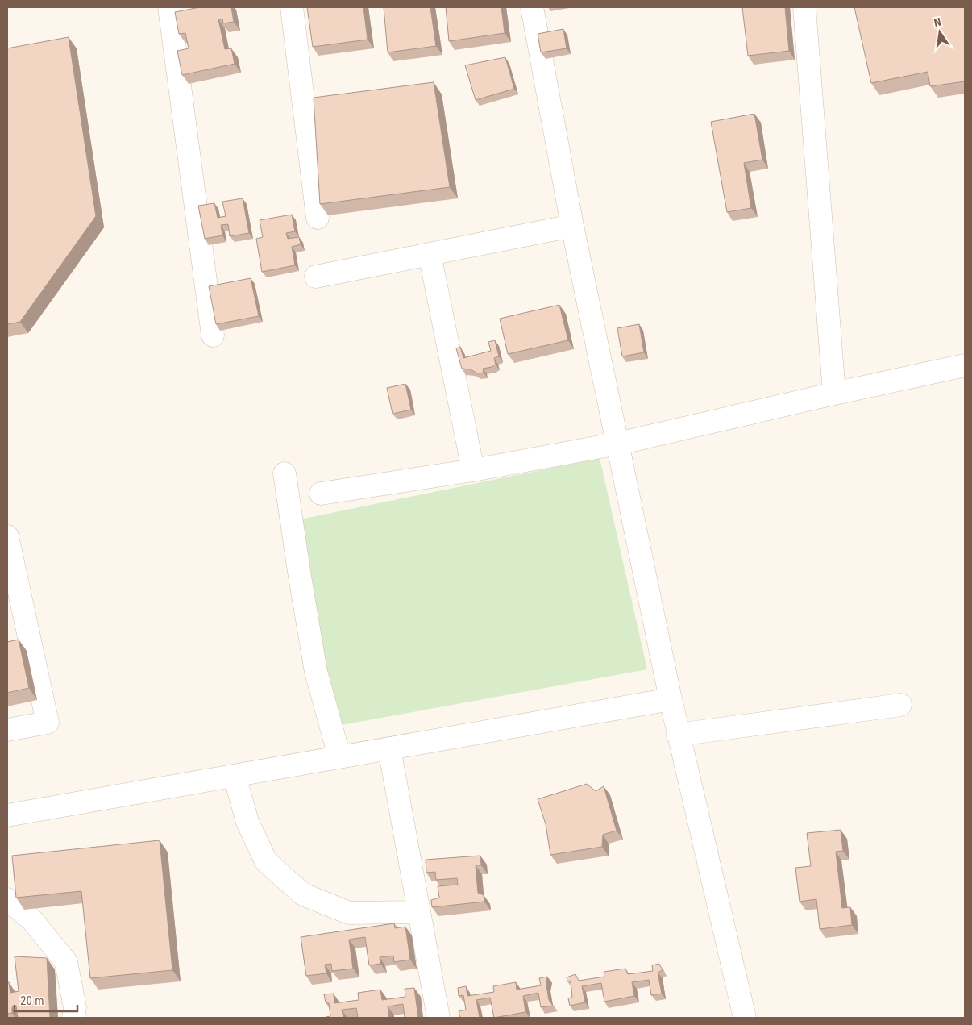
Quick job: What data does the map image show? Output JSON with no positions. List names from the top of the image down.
{
  "scale_bar": "20 m",
  "north": "top"
}
